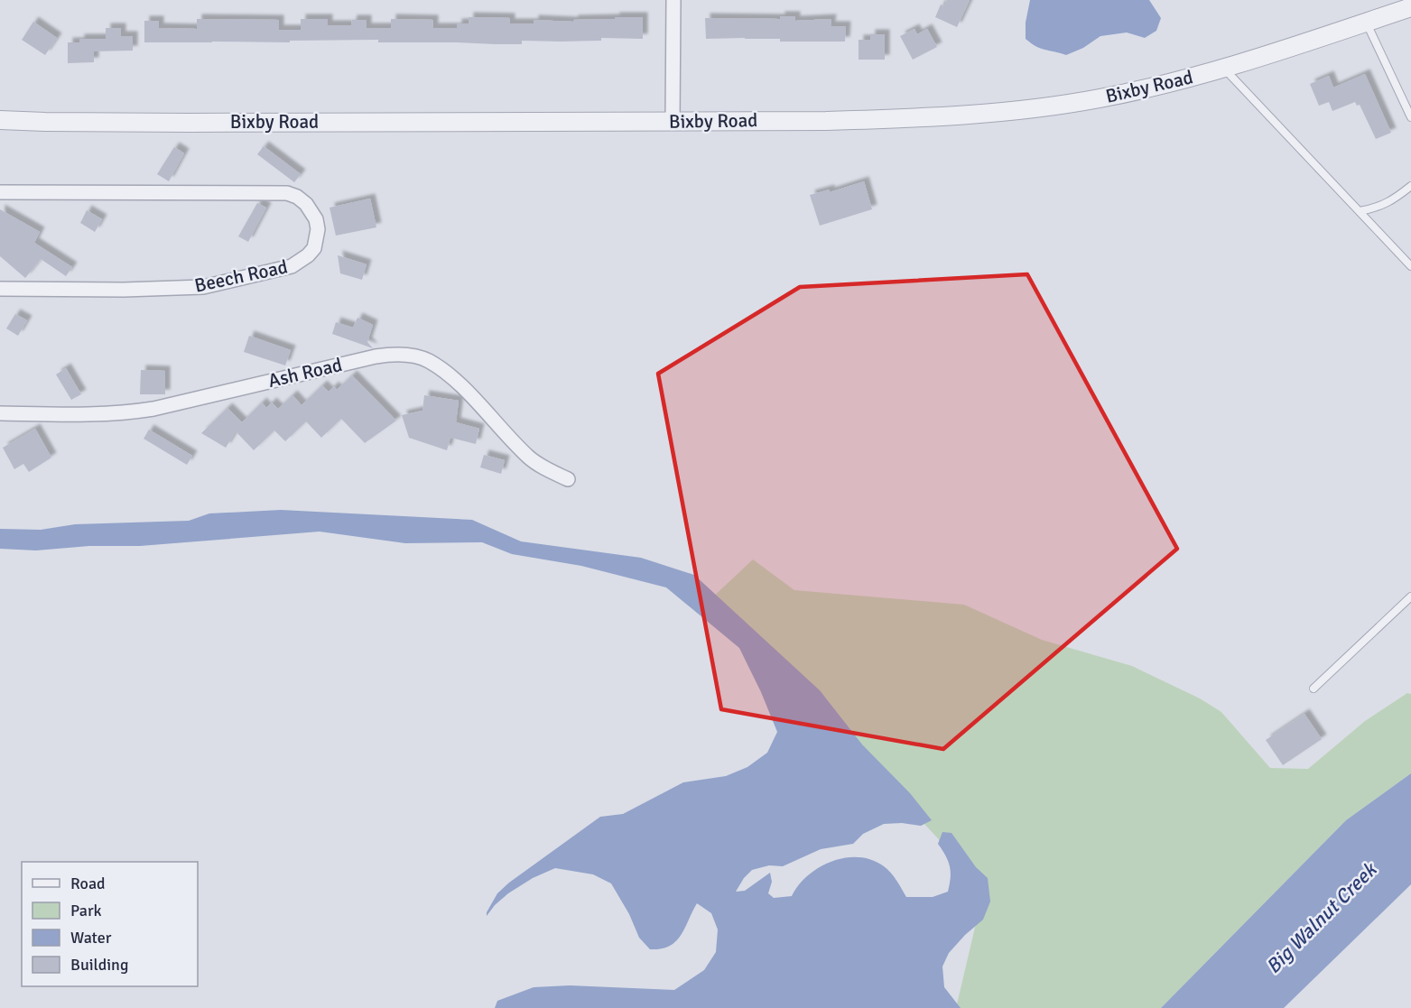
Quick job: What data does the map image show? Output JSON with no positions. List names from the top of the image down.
{
  "streets": {
    "street": ["Bixby Road", "Beech Road", "Ash Road"]
  },
  "water": ["Big Walnut Creek"],
  "legend": [
    "Road",
    "Park",
    "Water",
    "Building"
  ]
}
